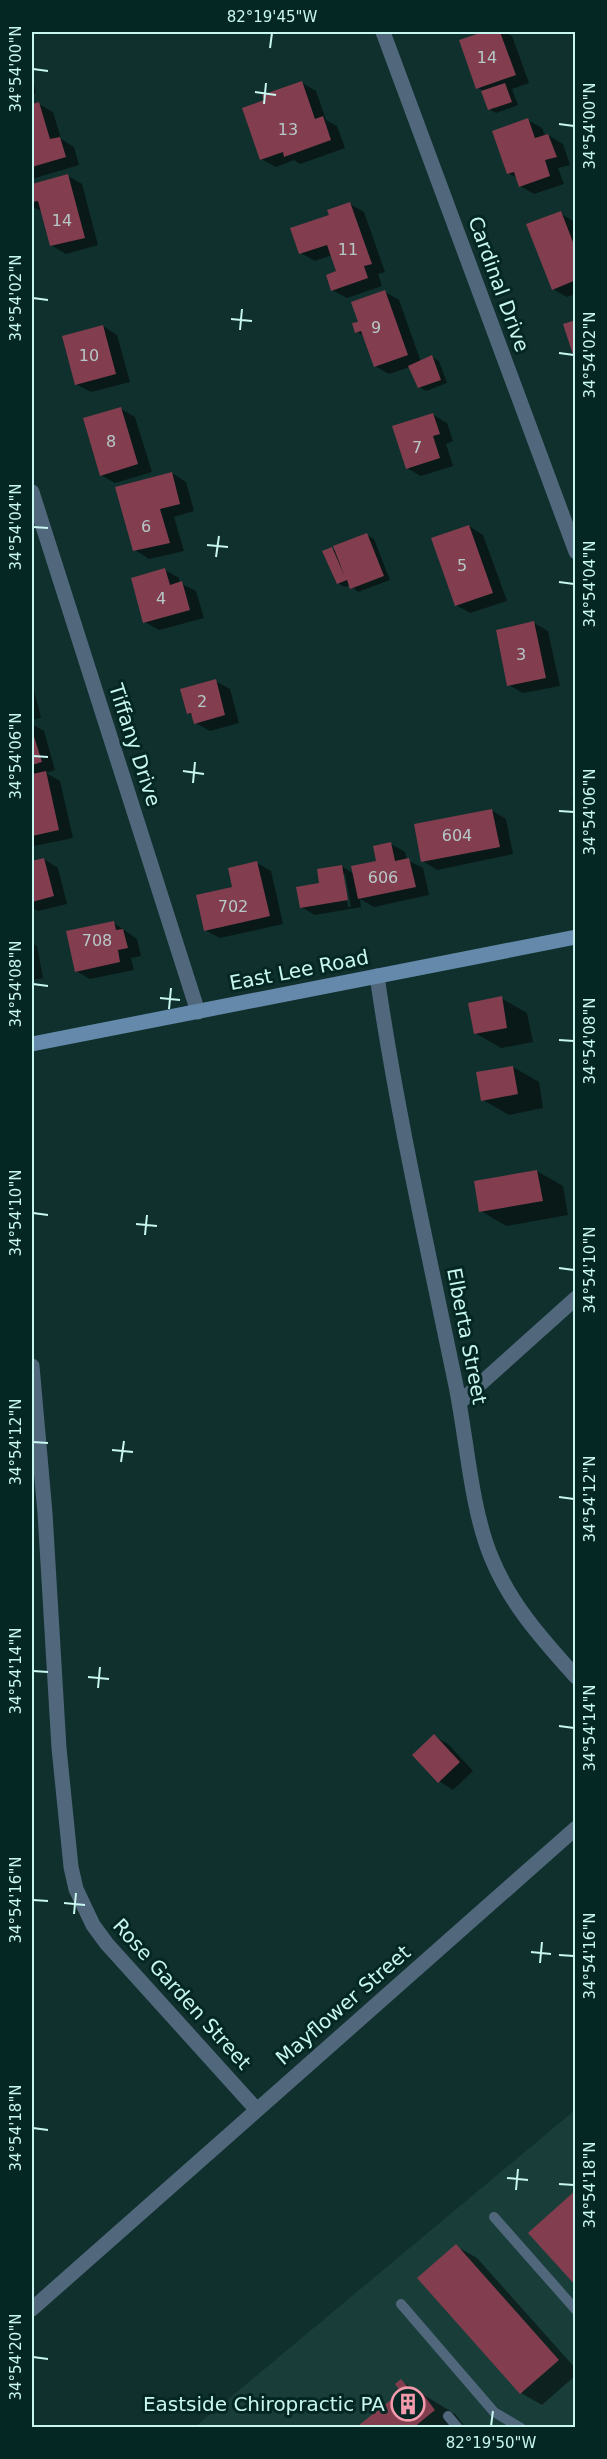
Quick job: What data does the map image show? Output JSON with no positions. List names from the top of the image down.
{
  "streets": {
    "street": [
      "Cardinal Drive",
      "Tiffany Drive",
      "East Lee Road",
      "Elberta Street",
      "Rose Garden Street",
      "Mayflower Street"
    ]
  },
  "crossings": [
    ["Tiffany Drive", "East Lee Road"],
    ["East Lee Road", "Elberta Street"],
    ["Rose Garden Street", "Mayflower Street"]
  ],
  "places": {
    "building": ["Eastside Chiropractic PA"]
  },
  "house_numbers": [
    "14",
    "13",
    "14",
    "11",
    "9",
    "10",
    "8",
    "7",
    "6",
    "5",
    "4",
    "3",
    "2",
    "604",
    "606",
    "702",
    "708"
  ],
  "coordinates": [
    "82°19'45\"W",
    "34°54'00\"N",
    "34°54'02\"N",
    "34°54'04\"N",
    "34°54'06\"N",
    "34°54'08\"N",
    "34°54'10\"N",
    "34°54'12\"N",
    "34°54'14\"N",
    "34°54'16\"N",
    "34°54'18\"N",
    "34°54'20\"N",
    "82°19'50\"W"
  ]
}
